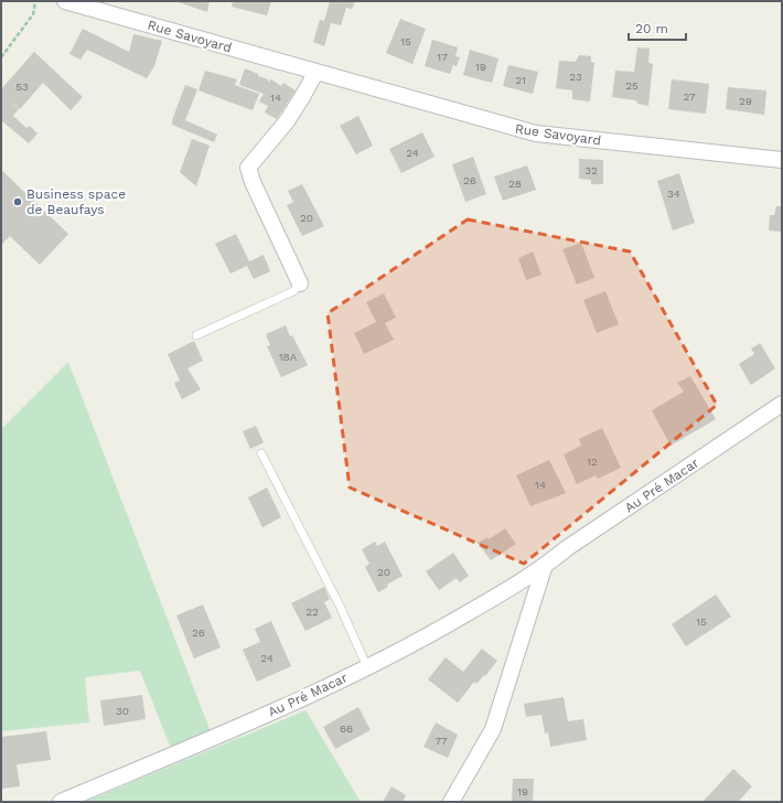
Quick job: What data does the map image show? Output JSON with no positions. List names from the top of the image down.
{
  "streets": {
    "street": ["Rue Savoyard", "Au Pré Macar"]
  },
  "places": ["Business space de Beaufays"],
  "house_numbers": [
    "15",
    "17",
    "19",
    "23",
    "21",
    "25",
    "53",
    "27",
    "14",
    "29",
    "24",
    "32",
    "26",
    "28",
    "34",
    "20",
    "18A",
    "12",
    "14",
    "20",
    "22",
    "15",
    "26",
    "24",
    "30",
    "66",
    "77",
    "19"
  ],
  "scale_bar": "20 m"
}
